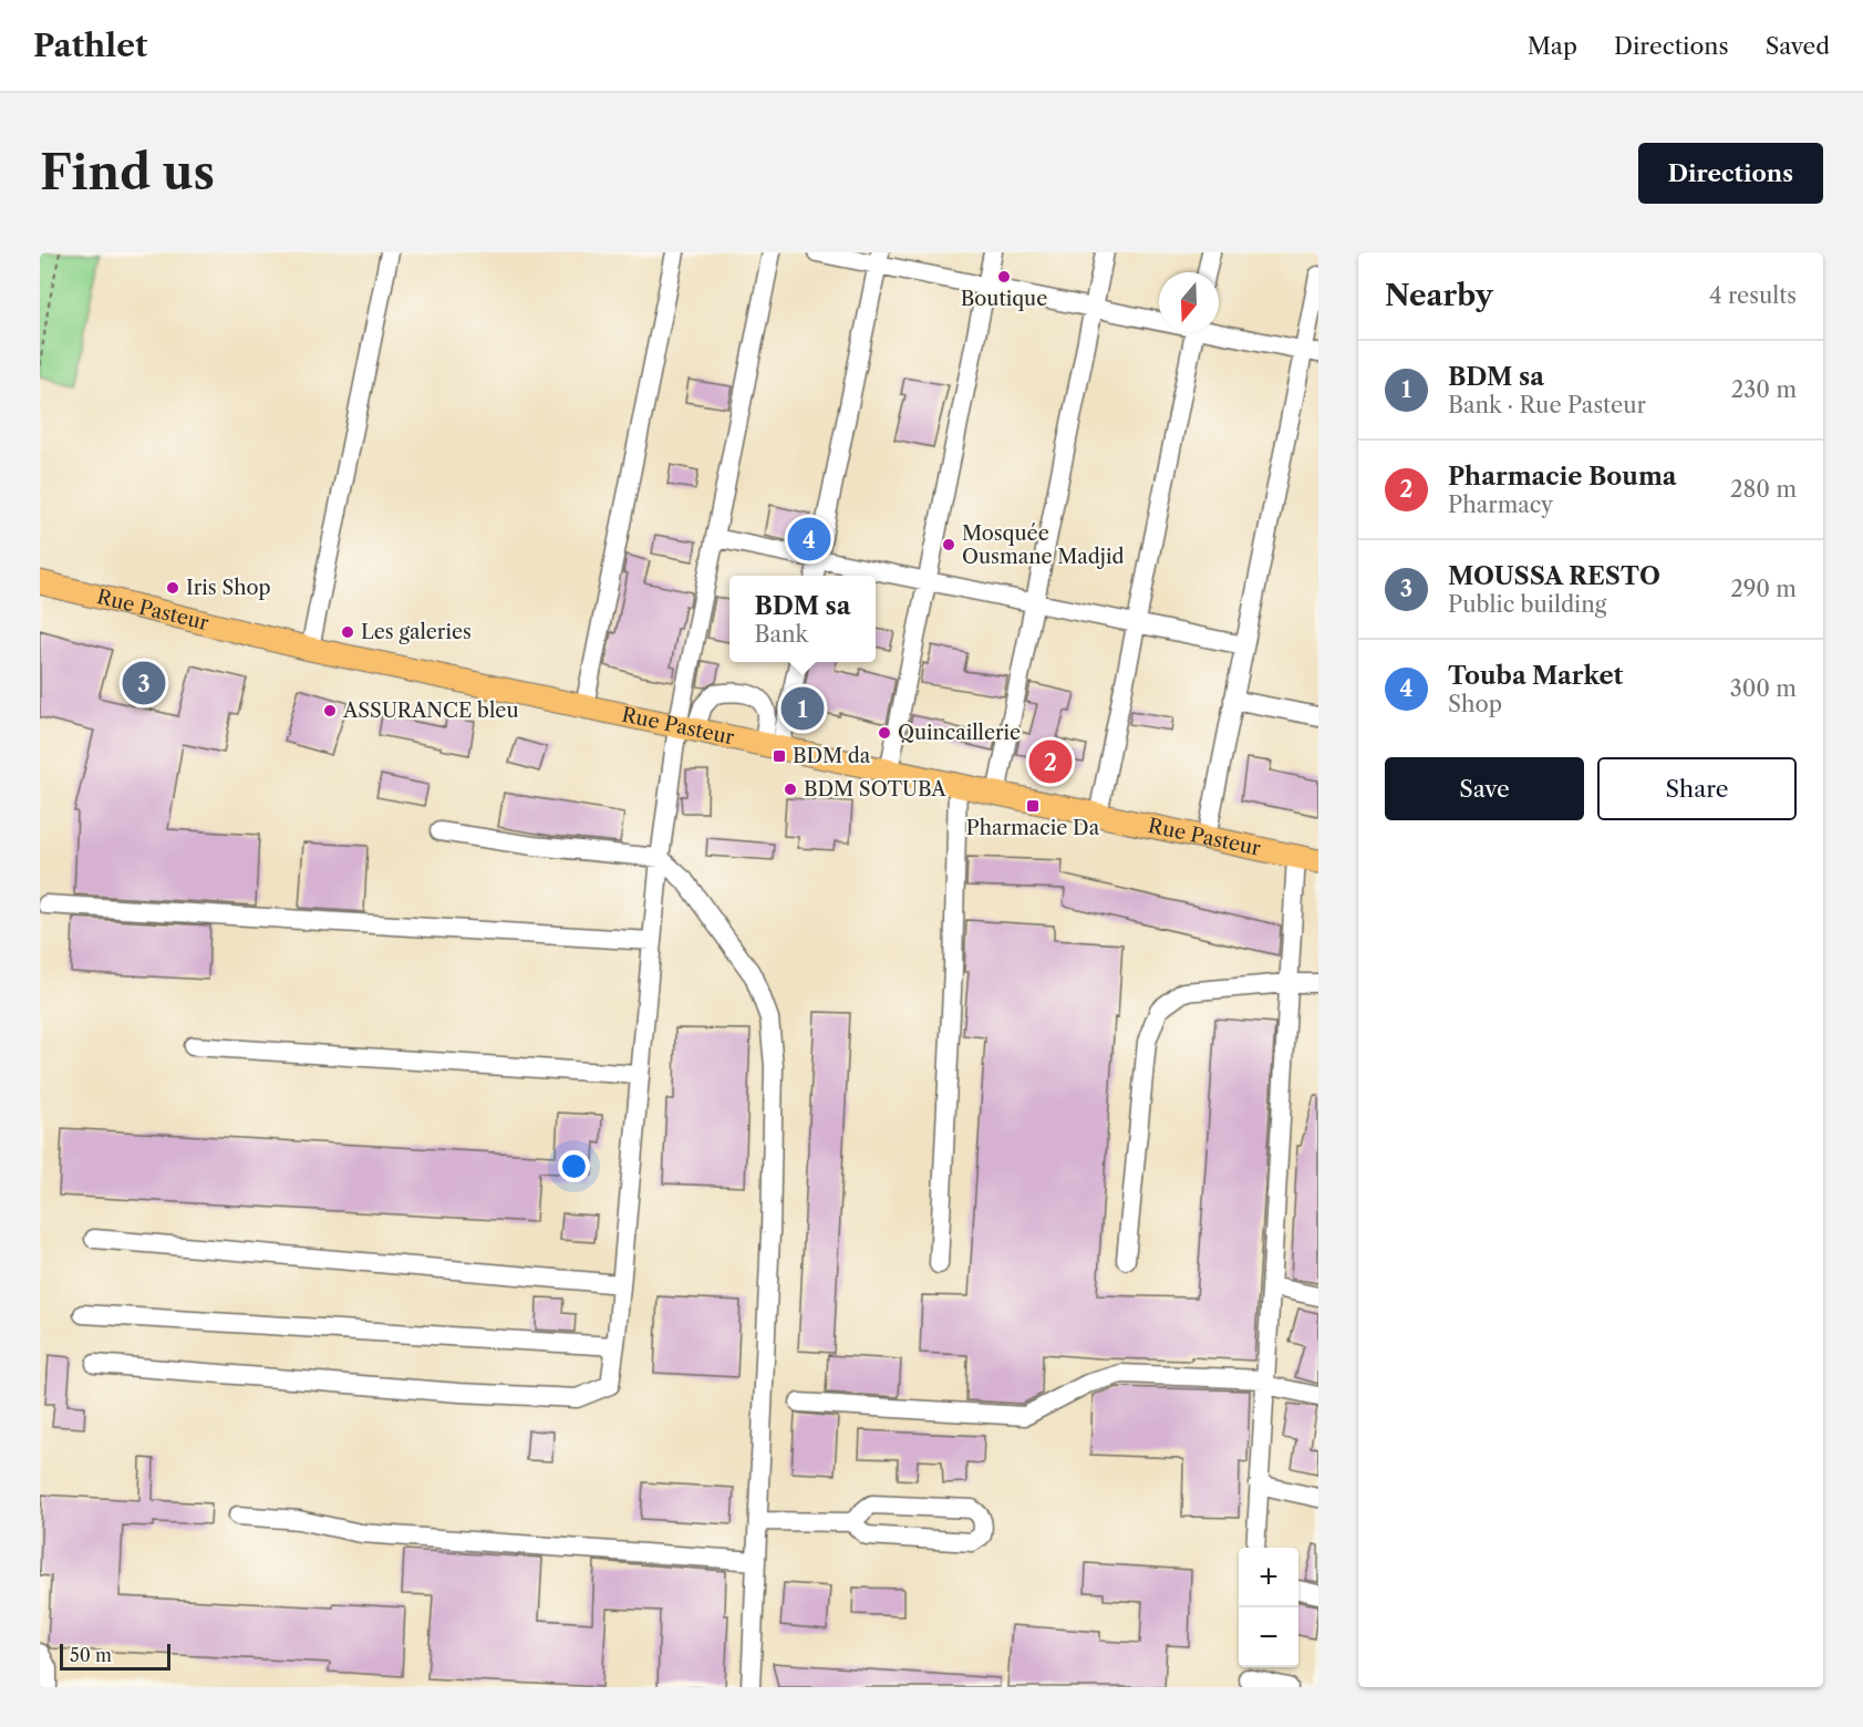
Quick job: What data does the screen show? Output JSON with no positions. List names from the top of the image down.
{
  "streets": {
    "main road": ["Rue Pasteur"]
  },
  "places": {
    "other": [
      "Boutique",
      "Mosquée Ousmane Madjid",
      "Iris Shop",
      "Les galeries",
      "ASSURANCE bleu",
      "Quincaillerie",
      "BDM SOTUBA"
    ],
    "transit": ["BDM da", "Pharmacie Da"]
  },
  "scale_bar": "50 m",
  "north": "bottom",
  "page": {
    "header": "Pathlet",
    "nav": ["Map", "Directions", "Saved"],
    "buttons": [
      "Directions",
      ["Save", "Share"]
    ],
    "title": "Find us",
    "heading": ["Nearby", "4 results"],
    "list": [
      {
        "mark": "1",
        "name": "BDM sa",
        "note": "Bank · Rue Pasteur",
        "value": "230 m"
      },
      {
        "mark": "2",
        "name": "Pharmacie Bouma",
        "note": "Pharmacy",
        "value": "280 m"
      },
      {
        "mark": "3",
        "name": "MOUSSA RESTO",
        "note": "Public building",
        "value": "290 m"
      },
      {
        "mark": "4",
        "name": "Touba Market",
        "note": "Shop",
        "value": "300 m"
      }
    ],
    "pins": [
      "4",
      "3",
      "1",
      "2"
    ],
    "popup": ["BDM sa", "Bank"],
    "map_buttons": ["+", "−"],
    "scale": "50 m"
  }
}
